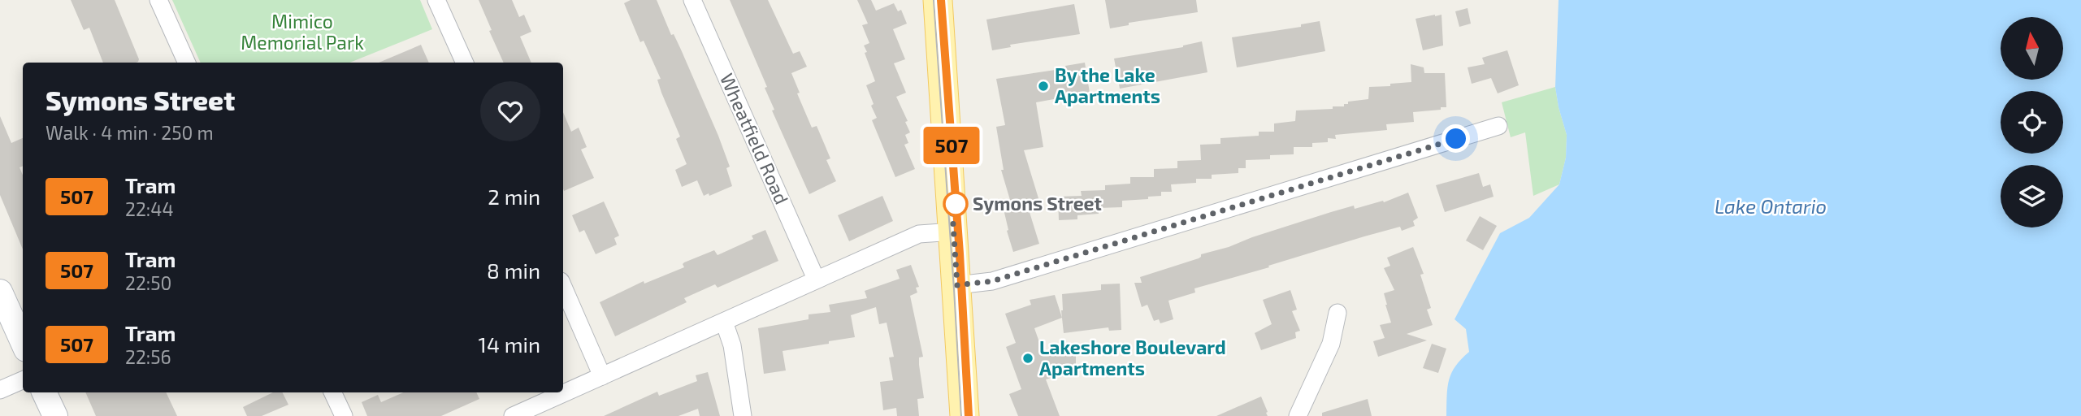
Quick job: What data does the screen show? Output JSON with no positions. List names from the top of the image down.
{
  "streets": {
    "street": ["Wheatfield Road"]
  },
  "water": ["Lake Ontario"],
  "parks": ["Mimico Memorial Park"],
  "places": ["By the Lake Apartments", "Symons Street", "Lakeshore Boulevard Apartments"],
  "lines": ["tram line 507"],
  "north": "top",
  "page": {
    "on_map": "507",
    "heading": ["Symons Street", "Walk · 4 min · 250 m"],
    "list": [
      {
        "mark": "507",
        "name": "Tram",
        "note": "22:44",
        "value": "2 min"
      },
      {
        "mark": "507",
        "name": "Tram",
        "note": "22:50",
        "value": "8 min"
      },
      {
        "mark": "507",
        "name": "Tram",
        "note": "22:56",
        "value": "14 min"
      }
    ]
  }
}
